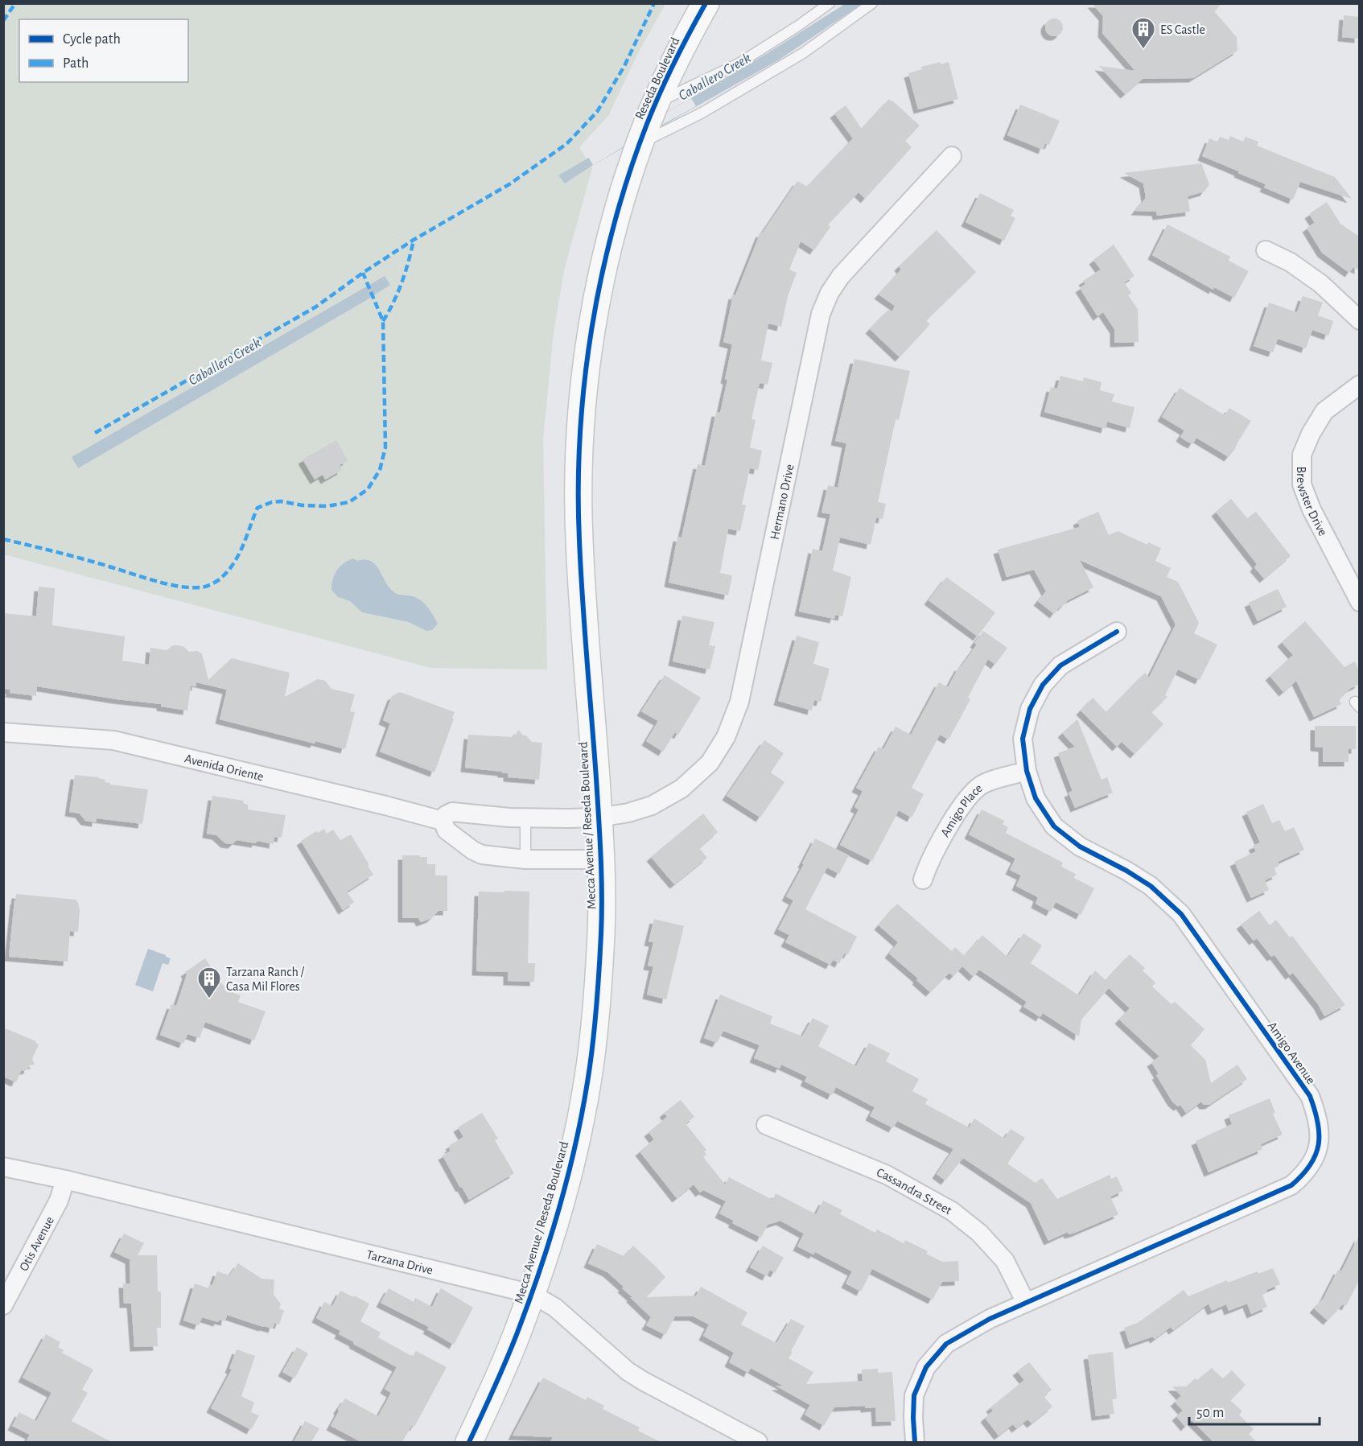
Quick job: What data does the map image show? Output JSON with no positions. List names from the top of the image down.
{
  "streets": {
    "main road": ["Reseda Boulevard", "Mecca Avenue / Reseda Boulevard"],
    "street": [
      "Brewster Drive",
      "Hermano Drive",
      "Avenida Oriente",
      "Amigo Place",
      "Amigo Avenue",
      "Cassandra Street",
      "Otis Avenue",
      "Tarzana Drive"
    ]
  },
  "crossings": [
    ["Reseda Boulevard", "Mecca Avenue / Reseda Boulevard"],
    ["Hermano Drive", "Mecca Avenue / Reseda Boulevard"],
    ["Amigo Place", "Amigo Avenue"],
    ["Mecca Avenue / Reseda Boulevard", "Tarzana Drive"],
    ["Amigo Avenue", "Cassandra Street"],
    ["Otis Avenue", "Tarzana Drive"]
  ],
  "water": ["Caballero Creek"],
  "places": {
    "building": ["ES Castle", "Tarzana Ranch / Casa Mil Flores"]
  },
  "legend": ["Cycle path", "Path"],
  "scale_bar": "50 m"
}
